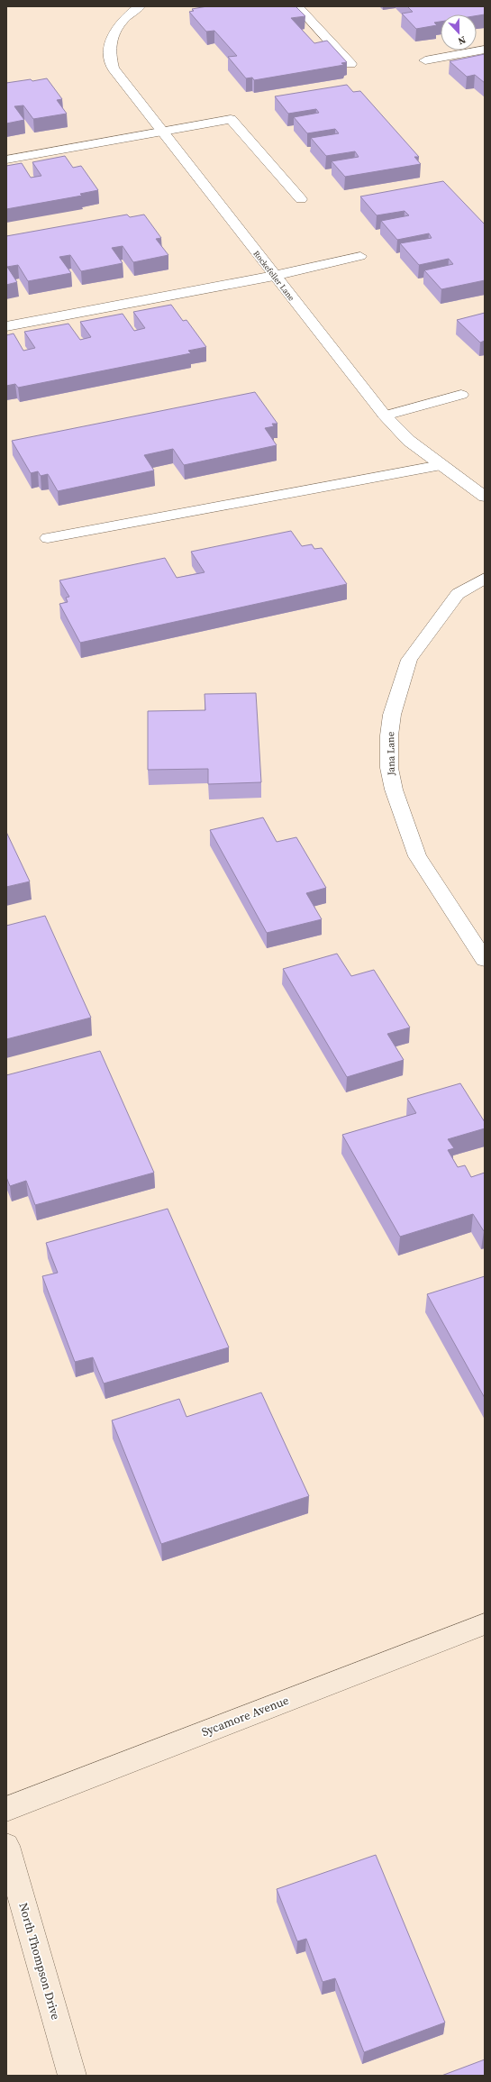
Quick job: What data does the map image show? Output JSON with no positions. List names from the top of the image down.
{
  "streets": {
    "street": [
      "Rockefeller Lane",
      "Jana Lane",
      "Sycamore Avenue",
      "North Thompson Drive"
    ]
  },
  "north": "bottom"
}
